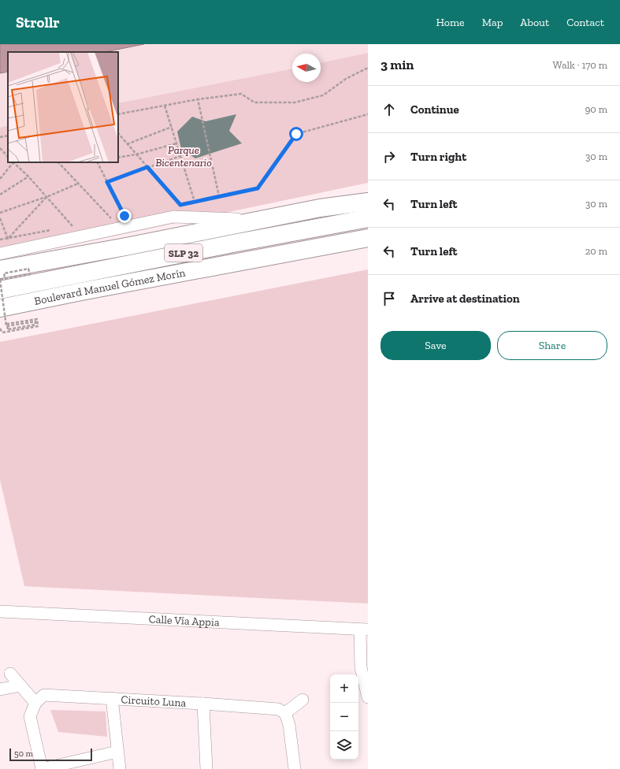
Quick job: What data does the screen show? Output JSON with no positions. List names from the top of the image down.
{
  "streets": {
    "main road": ["SLP 32", "Boulevard Manuel Gómez Morín"],
    "street": ["Calle Vía Appia", "Circuito Luna"]
  },
  "parks": ["Parque Bicentenario"],
  "scale_bar": "50 m",
  "north": "left",
  "page": {
    "header": "Strollr",
    "nav": [
      "Home",
      "Map",
      "About",
      "Contact"
    ],
    "heading": ["3 min", "Walk · 170 m"],
    "list": [
      ["Continue", "90 m"],
      ["Turn right", "30 m"],
      ["Turn left", "30 m"],
      ["Turn left", "20 m"],
      "Arrive at destination"
    ],
    "buttons": ["Save", "Share"],
    "map_buttons": ["+", "−"],
    "scale": "50 m"
  }
}
